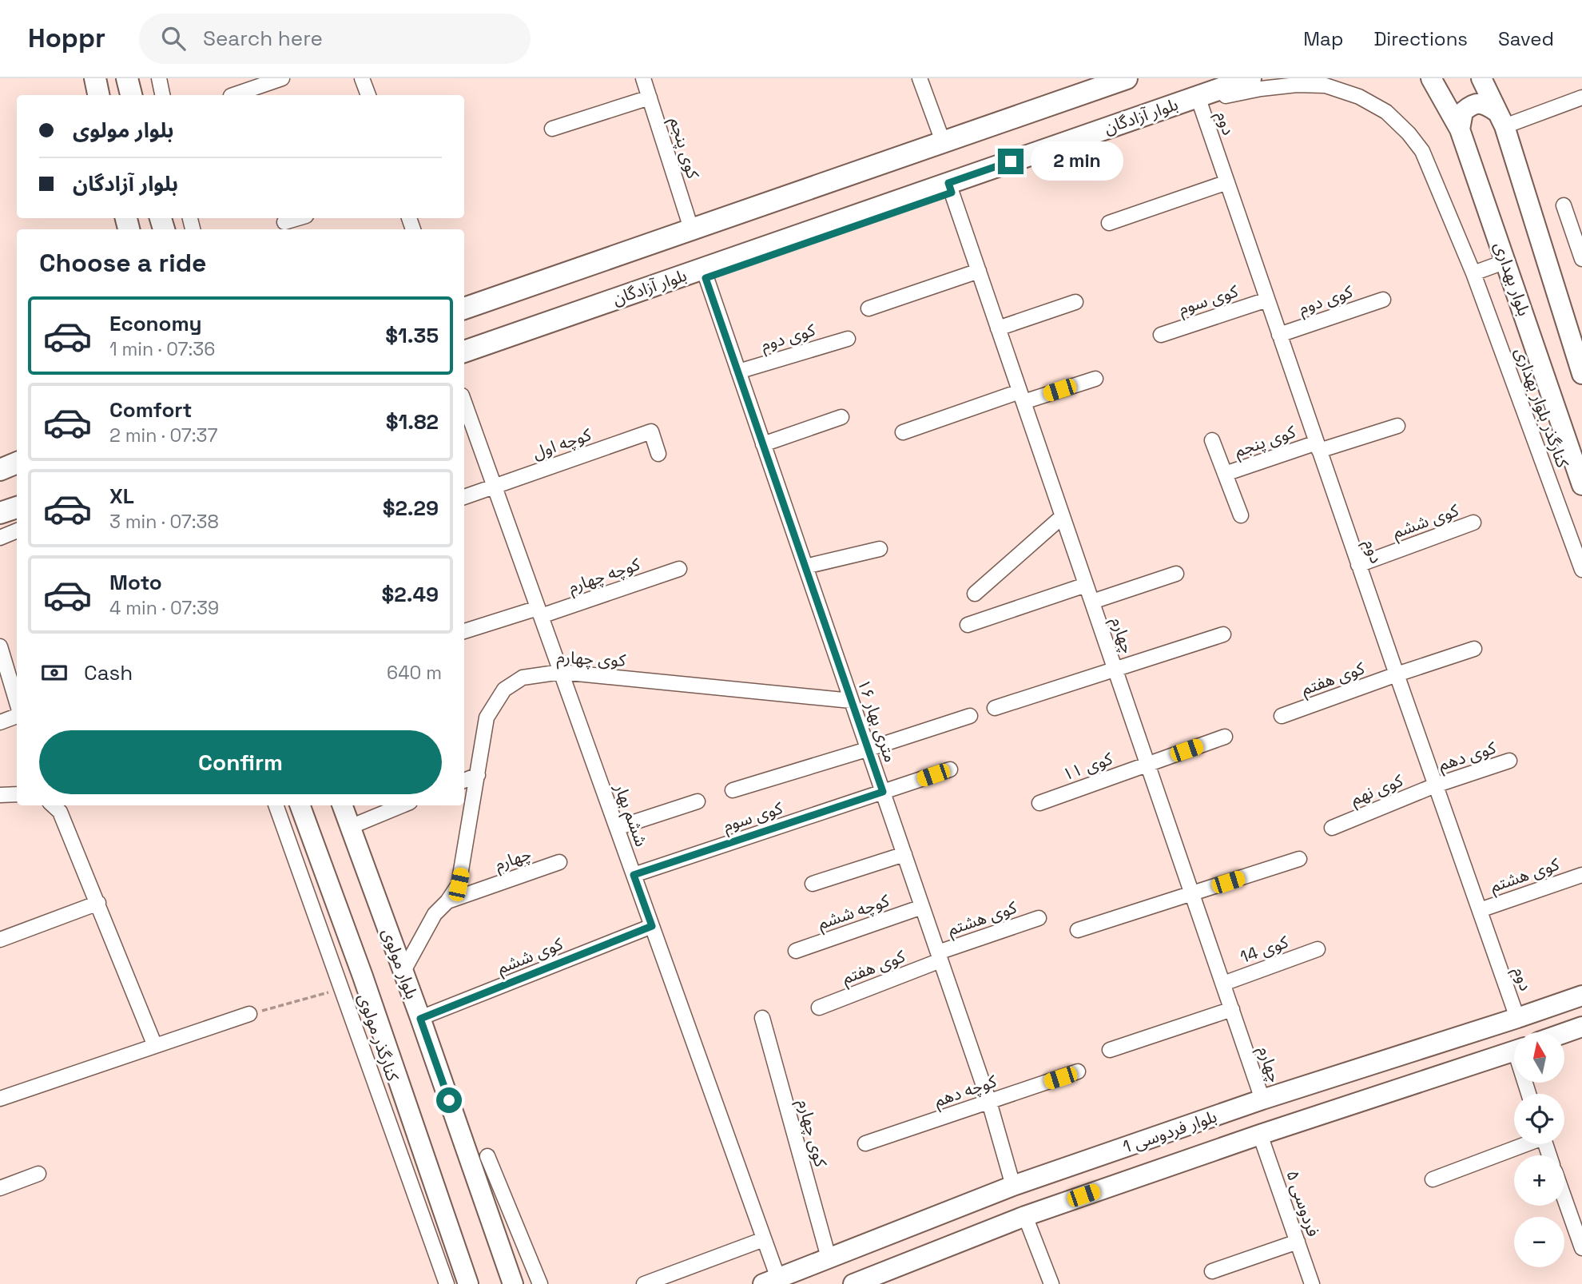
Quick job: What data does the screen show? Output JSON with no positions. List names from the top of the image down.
{
  "streets": {
    "main road": [
      "بلوار آزادگان",
      "بلوار بهداری",
      "بلوار مولوی",
      "بلوار فردوسی 1"
    ],
    "street": [
      "دوم",
      "کوی پنجم",
      "کوی سوم",
      "کوی دوم",
      "کنارگذر بلوار بهداری",
      "کوچه اول",
      "کوی ششم",
      "کوچه چهارم",
      "چهارم",
      "کوی چهارم",
      "کوی هفتم",
      "۱۶ متری بهار",
      "کوی دهم",
      "کوی ۱۱",
      "کوی نهم",
      "ششم بهار",
      "کوی هشتم",
      "کوچه ششم",
      "کوی 14",
      "کنارگذر مولوی",
      "کوچه دهم",
      "فردوسی ۵"
    ]
  },
  "crossings": [
    ["بلوار آزادگان", "دوم"],
    ["بلوار آزادگان", "کنارگذر بلوار بهداری"],
    ["بلوار آزادگان", "چهارم"],
    ["بلوار آزادگان", "۱۶ متری بهار"],
    ["دوم", "کوی پنجم"],
    ["دوم", "کوی سوم"],
    ["دوم", "کوی دوم"],
    ["دوم", "کنارگذر بلوار بهداری"],
    ["دوم", "کوی ششم"],
    ["دوم", "کوی هفتم"],
    ["دوم", "کوی دهم"],
    ["دوم", "کوی نهم"],
    ["دوم", "کوی هشتم"],
    ["دوم", "بلوار فردوسی 1"],
    ["کوی سوم", "۱۶ متری بهار"],
    ["کوی سوم", "ششم بهار"],
    ["کوی دوم", "۱۶ متری بهار"],
    ["کوچه اول", "ششم بهار"],
    ["کوی ششم", "ششم بهار"],
    ["کوی ششم", "بلوار مولوی"],
    ["کوچه چهارم", "ششم بهار"],
    ["چهارم", "کوی چهارم"],
    ["چهارم", "کوی ۱۱"],
    ["چهارم", "کوی 14"],
    ["چهارم", "بلوار فردوسی 1"],
    ["کوی چهارم", "۱۶ متری بهار"],
    ["کوی چهارم", "ششم بهار"],
    ["کوی چهارم", "بلوار مولوی"],
    ["کوی چهارم", "بلوار فردوسی 1"],
    ["کوی هفتم", "۱۶ متری بهار"],
    ["کوی هفتم", "کوی هشتم"],
    ["۱۶ متری بهار", "کوی هشتم"],
    ["۱۶ متری بهار", "کوچه ششم"],
    ["۱۶ متری بهار", "کوچه دهم"],
    ["۱۶ متری بهار", "بلوار فردوسی 1"],
    ["کوی دهم", "کوی نهم"],
    ["ششم بهار", "بلوار فردوسی 1"],
    ["بلوار فردوسی 1", "فردوسی ۵"]
  ],
  "north": "top",
  "page": {
    "header": "Hoppr",
    "search": "Search here",
    "nav": ["Map", "Directions", "Saved"],
    "banner": ["بلوار مولوی", "بلوار آزادگان"],
    "bubble": "2 min",
    "heading": "Choose a ride",
    "list": [
      {
        "name": "Economy",
        "note": "1 min · 07:36",
        "value": "$1.35"
      },
      {
        "name": "Comfort",
        "note": "2 min · 07:37",
        "value": "$1.82"
      },
      {
        "name": "XL",
        "note": "3 min · 07:38",
        "value": "$2.29"
      },
      {
        "name": "Moto",
        "note": "4 min · 07:39",
        "value": "$2.49"
      }
    ],
    "pay": ["Cash", "640 m"],
    "buttons": "Confirm",
    "map_buttons": ["+", "−"]
  }
}
